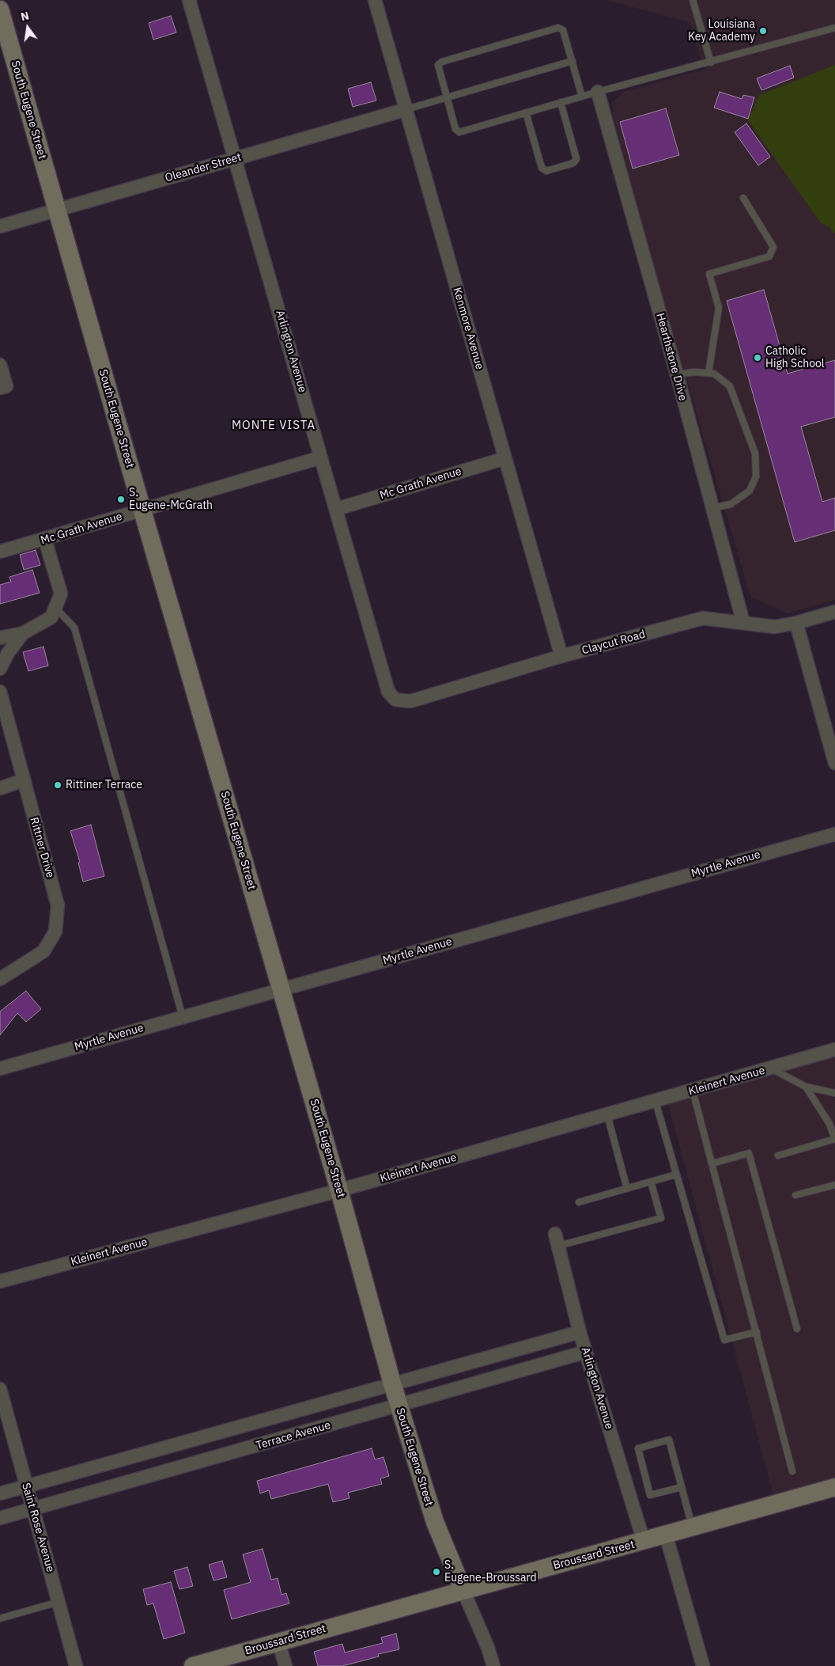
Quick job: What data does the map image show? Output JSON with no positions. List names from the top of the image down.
{
  "streets": {
    "street": [
      "South Eugene Street",
      "Oleander Street",
      "Kenmore Avenue",
      "Arlington Avenue",
      "Hearthstone Drive",
      "Mc Grath Avenue",
      "Claycut Road",
      "Rittner Drive",
      "Myrtle Avenue",
      "Kleinert Avenue",
      "Terrace Avenue",
      "Saint Rose Avenue",
      "Broussard Street"
    ]
  },
  "crossings": [
    ["South Eugene Street", "Oleander Street"],
    ["South Eugene Street", "Mc Grath Avenue"],
    ["South Eugene Street", "Myrtle Avenue"],
    ["South Eugene Street", "Kleinert Avenue"],
    ["South Eugene Street", "Terrace Avenue"],
    ["South Eugene Street", "Broussard Street"],
    ["Oleander Street", "Kenmore Avenue"],
    ["Oleander Street", "Arlington Avenue"],
    ["Kenmore Avenue", "Mc Grath Avenue"],
    ["Kenmore Avenue", "Claycut Road"],
    ["Arlington Avenue", "Mc Grath Avenue"],
    ["Arlington Avenue", "Claycut Road"],
    ["Arlington Avenue", "Terrace Avenue"],
    ["Arlington Avenue", "Broussard Street"],
    ["Hearthstone Drive", "Claycut Road"],
    ["Terrace Avenue", "Saint Rose Avenue"]
  ],
  "districts": ["MONTE VISTA"],
  "places": [
    "Louisiana Key Academy",
    "Catholic High School",
    "S. Eugene-McGrath",
    "Rittiner Terrace",
    "S. Eugene-Broussard"
  ],
  "north": "top"
}
